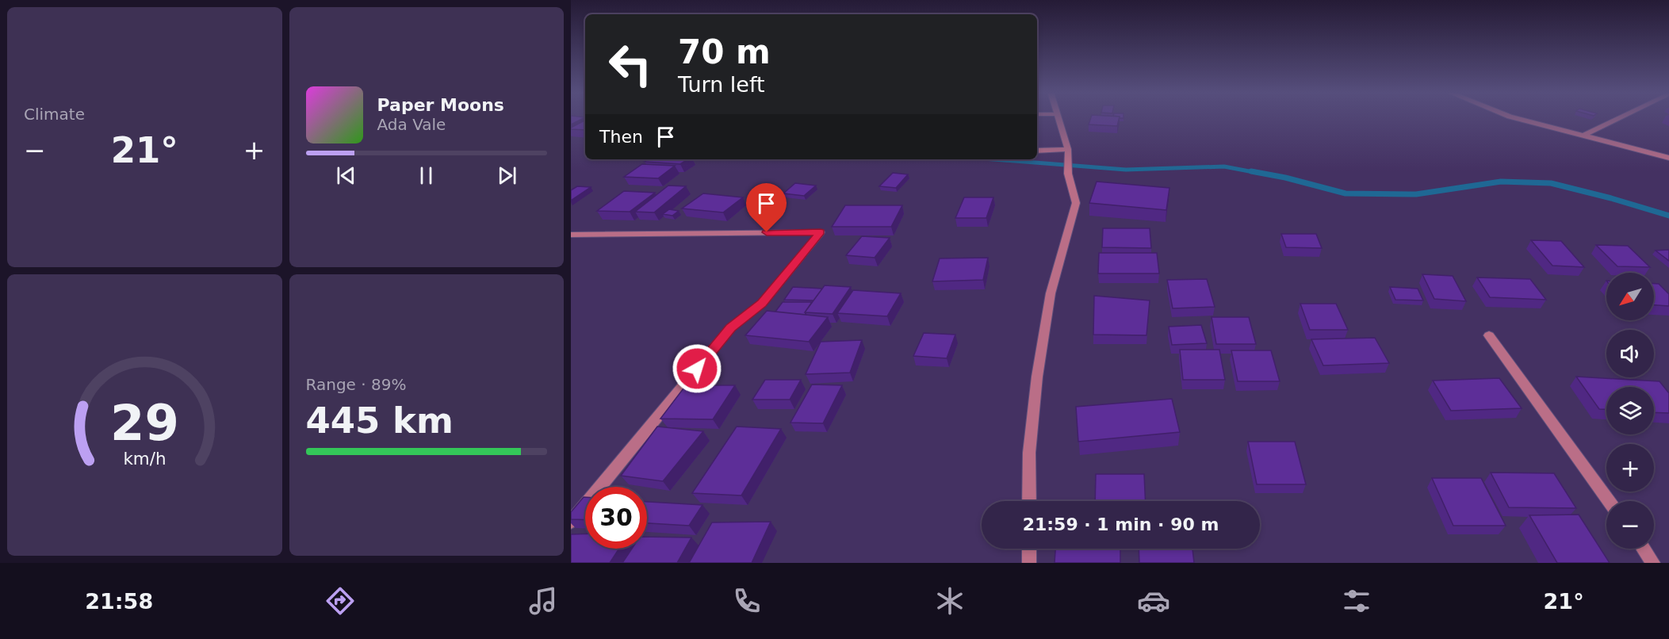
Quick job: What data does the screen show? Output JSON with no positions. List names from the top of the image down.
{
  "north": "bottom left",
  "page": {
    "tile": [
      "Climate",
      ["Range · 89%", "445 km"]
    ],
    "turn": ["70 m", "Turn left"],
    "song": ["Paper Moons", "Ada Vale"],
    "then": "Then",
    "heat": ["−", "21°", "+"],
    "map_buttons": ["+", "−"],
    "limit": "30",
    "trip": "21:59 · 1 min · 90 m",
    "tabs": ["21:58", "21°"],
    "gauge": ["29", "km/h"]
  }
}
